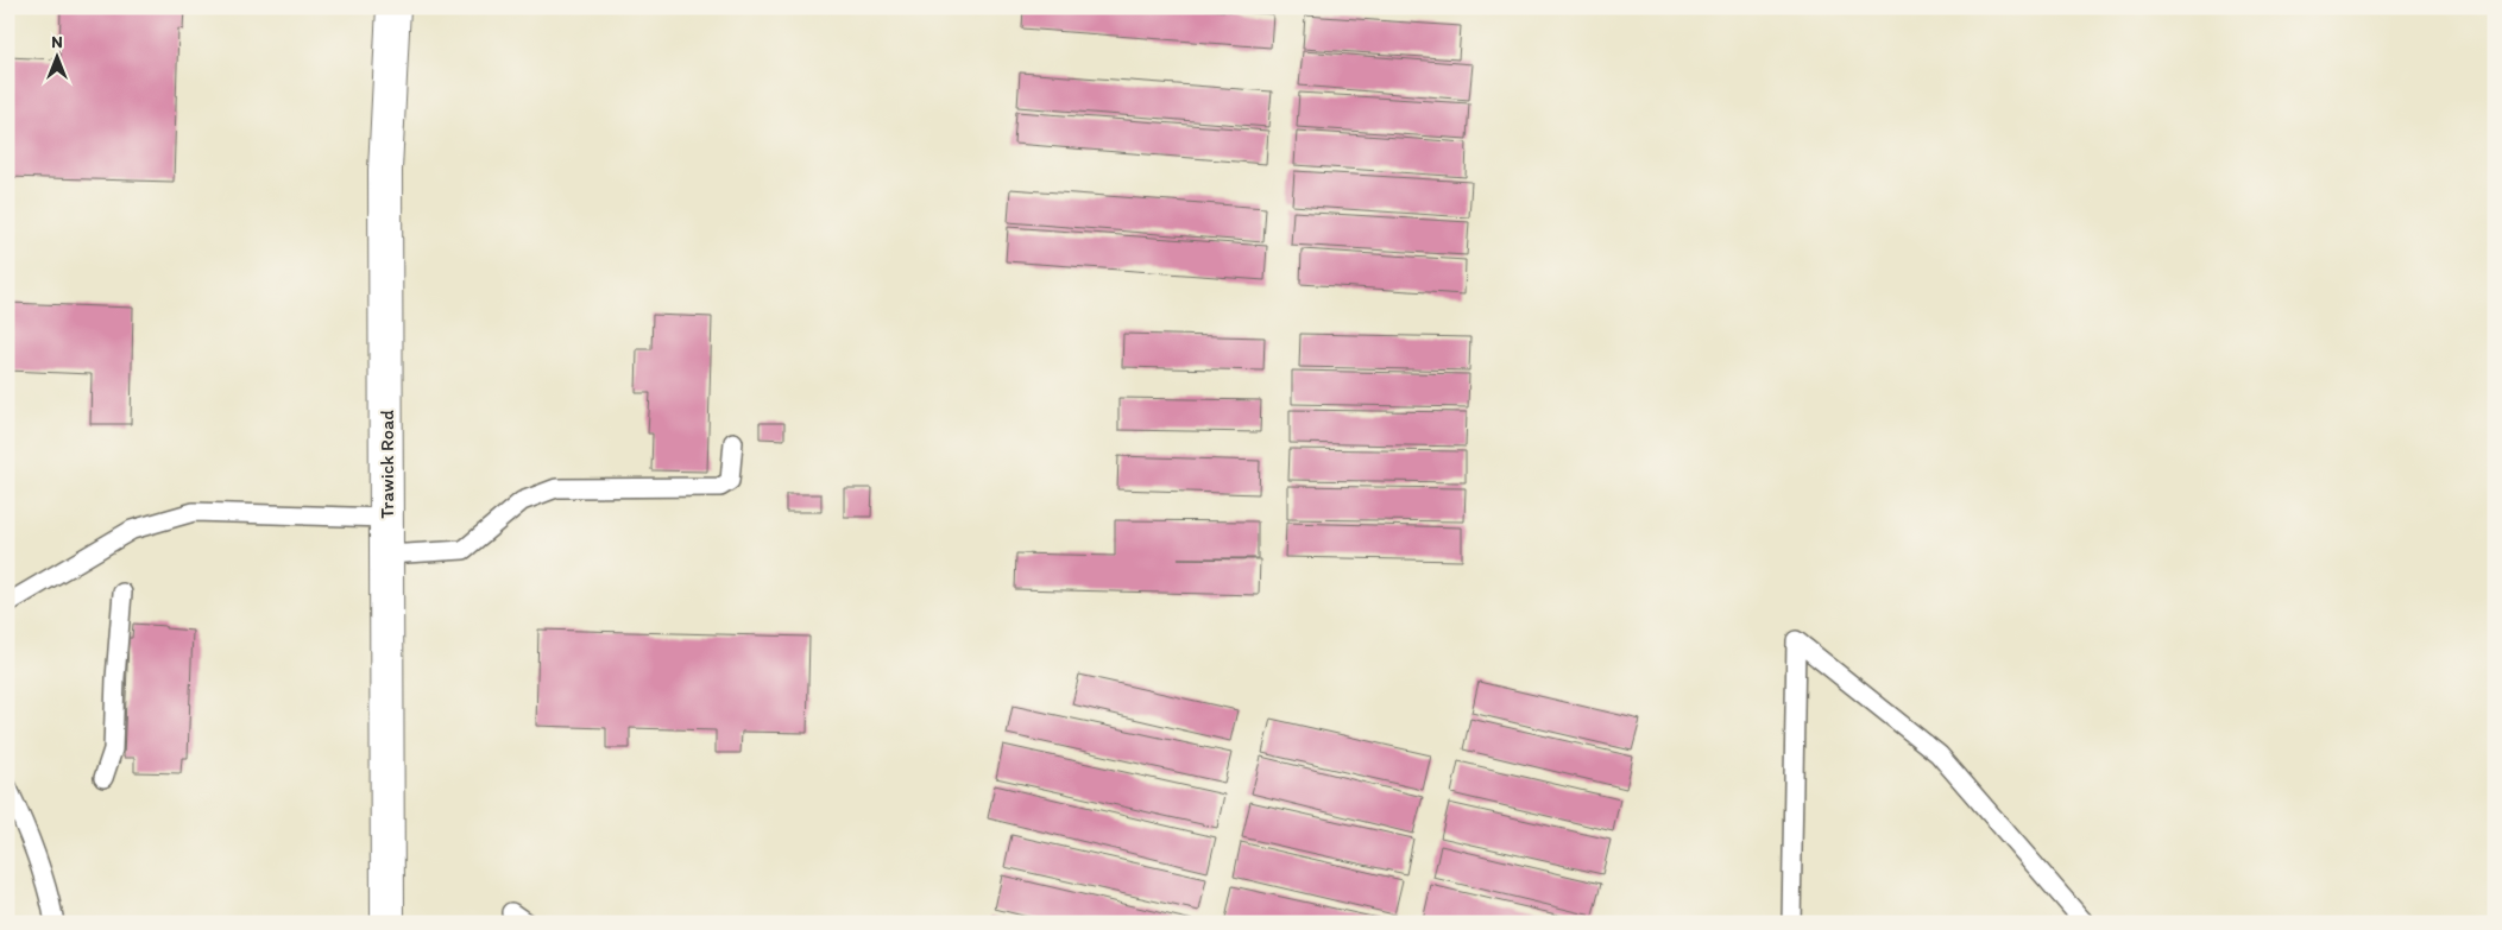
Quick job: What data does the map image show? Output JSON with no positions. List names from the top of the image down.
{
  "streets": {
    "street": ["Trawick Road"]
  },
  "north": "top"
}
